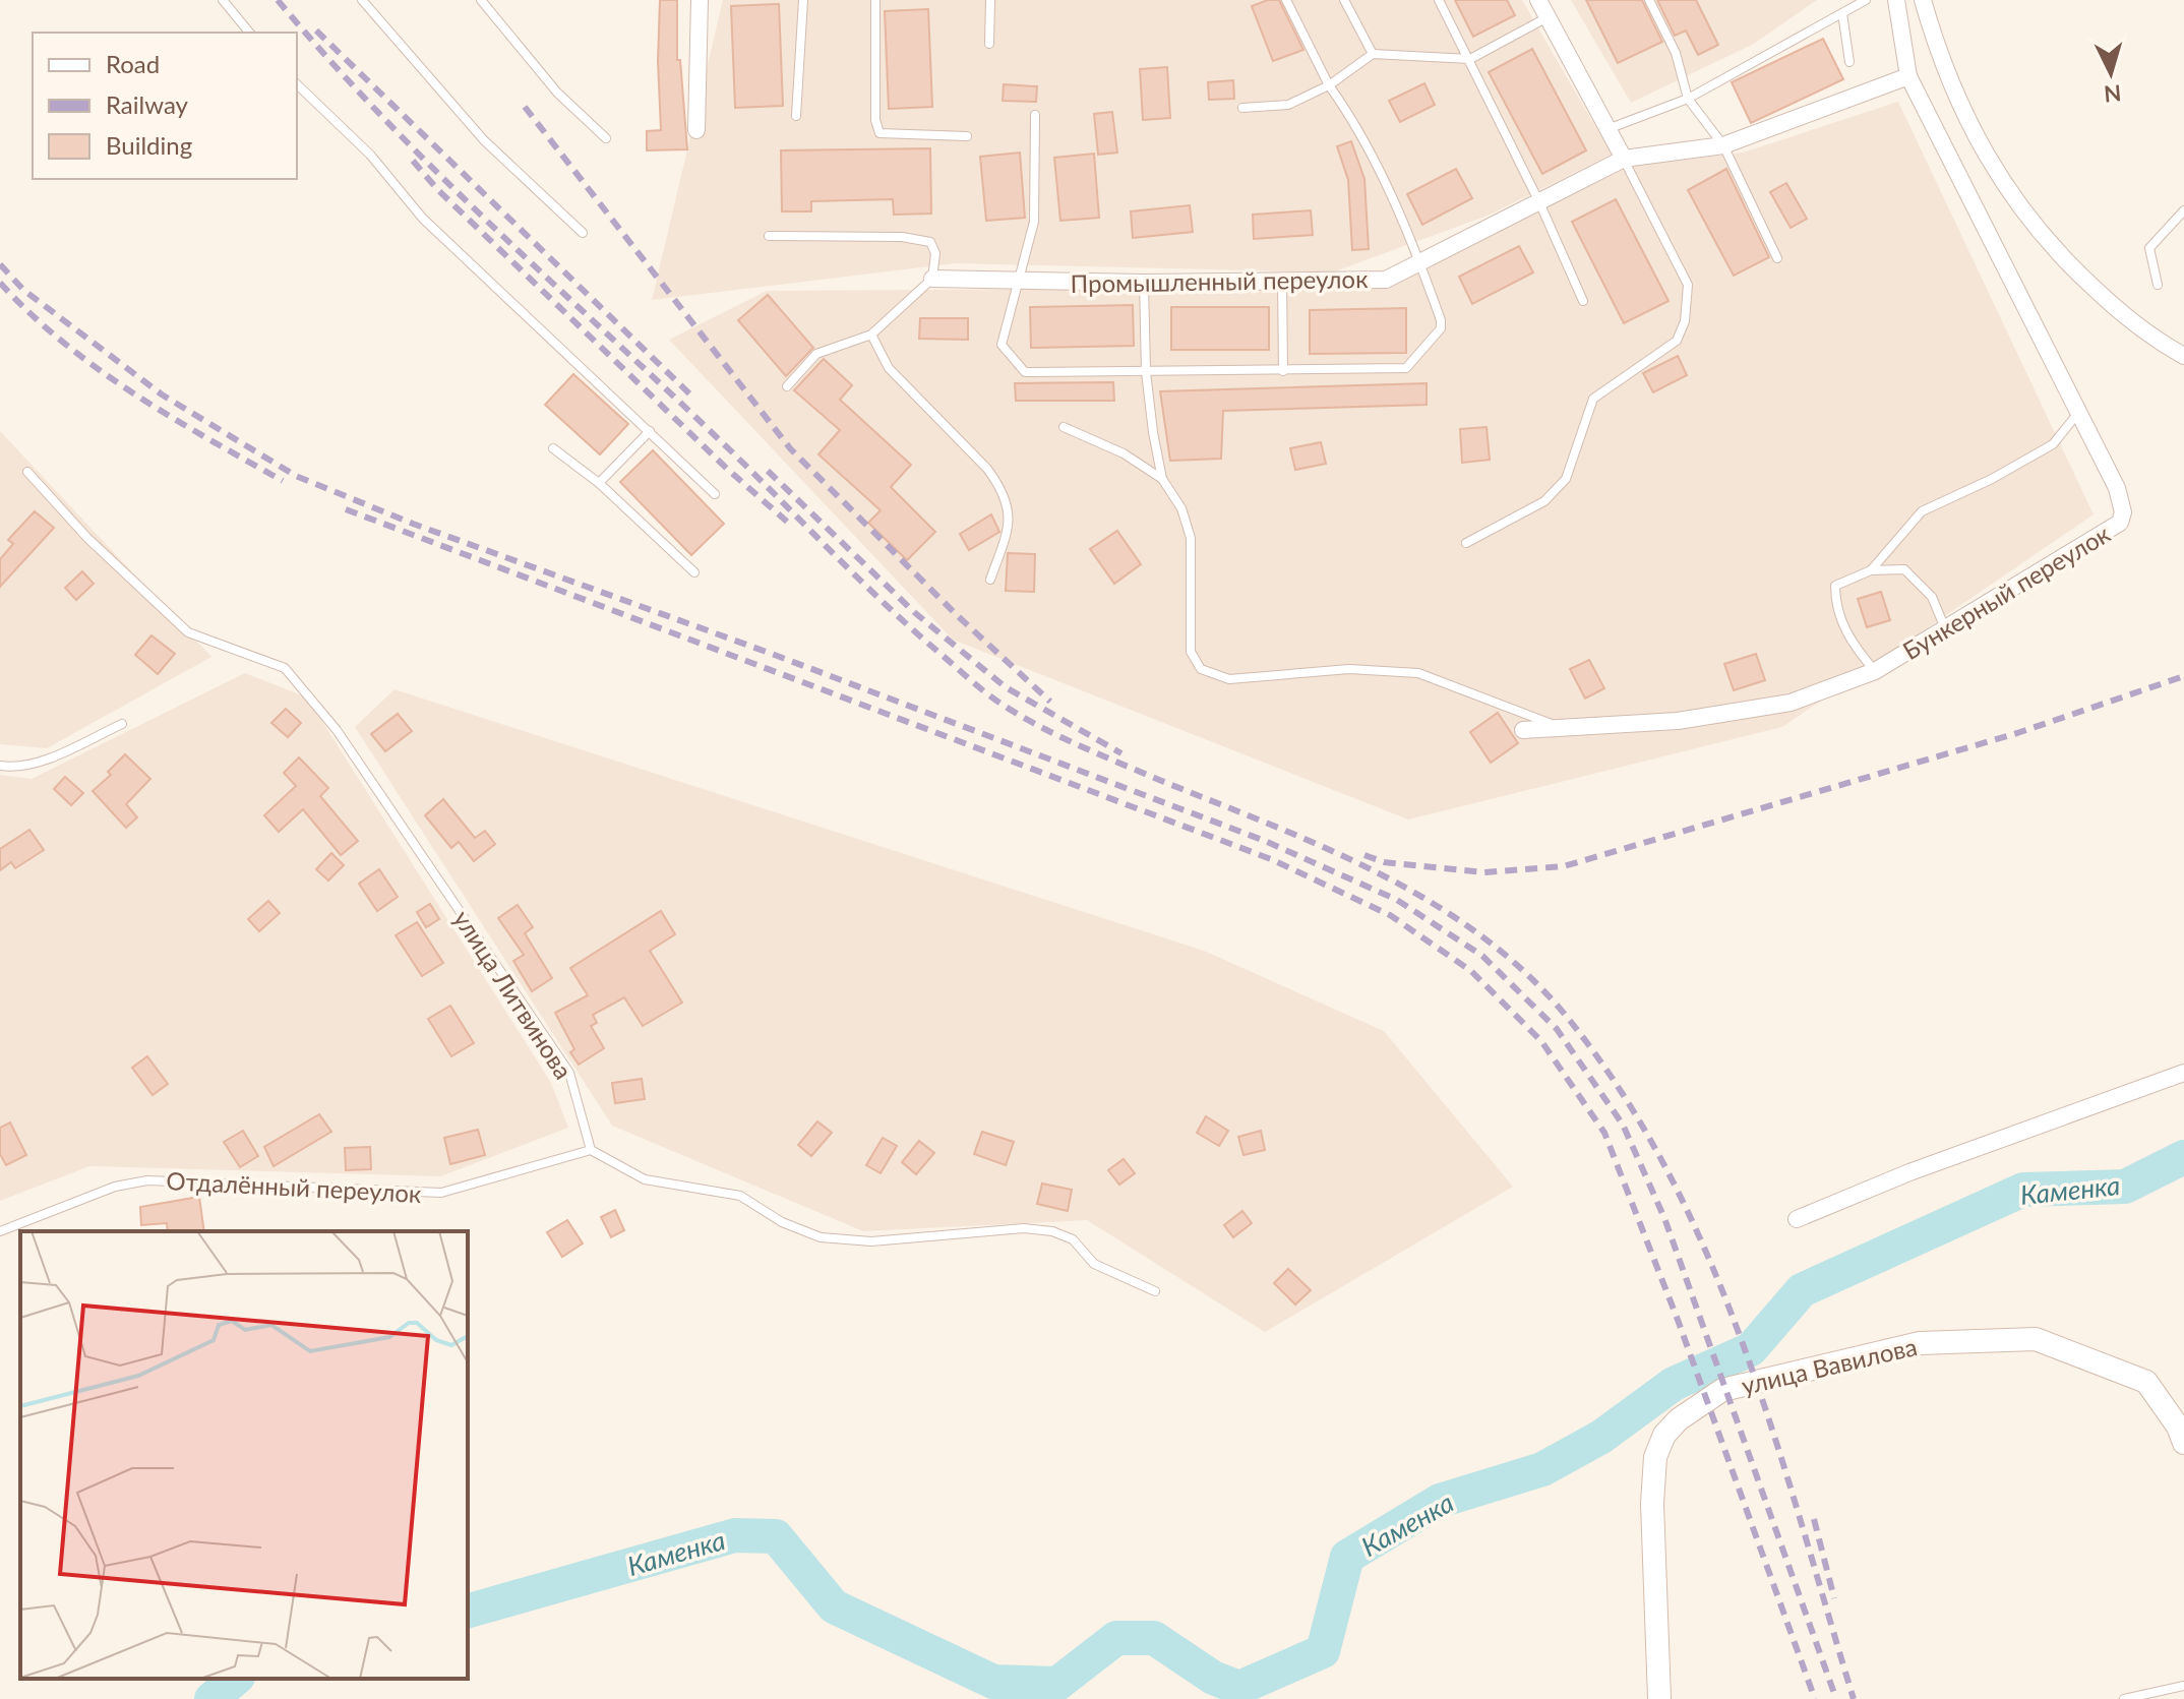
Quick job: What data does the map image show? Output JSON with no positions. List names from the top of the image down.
{
  "streets": {
    "main road": ["улица Вавилова"],
    "street": ["Промышленный переулок", "Бункерный переулок"],
    "lane": ["улица Литвинова", "Отдалённый переулок"]
  },
  "crossings": [
    ["Промышленный переулок", "Бункерный переулок"],
    ["улица Литвинова", "Отдалённый переулок"]
  ],
  "water": ["Каменка"],
  "legend": ["Road", "Railway", "Building"],
  "north": "bottom"
}
